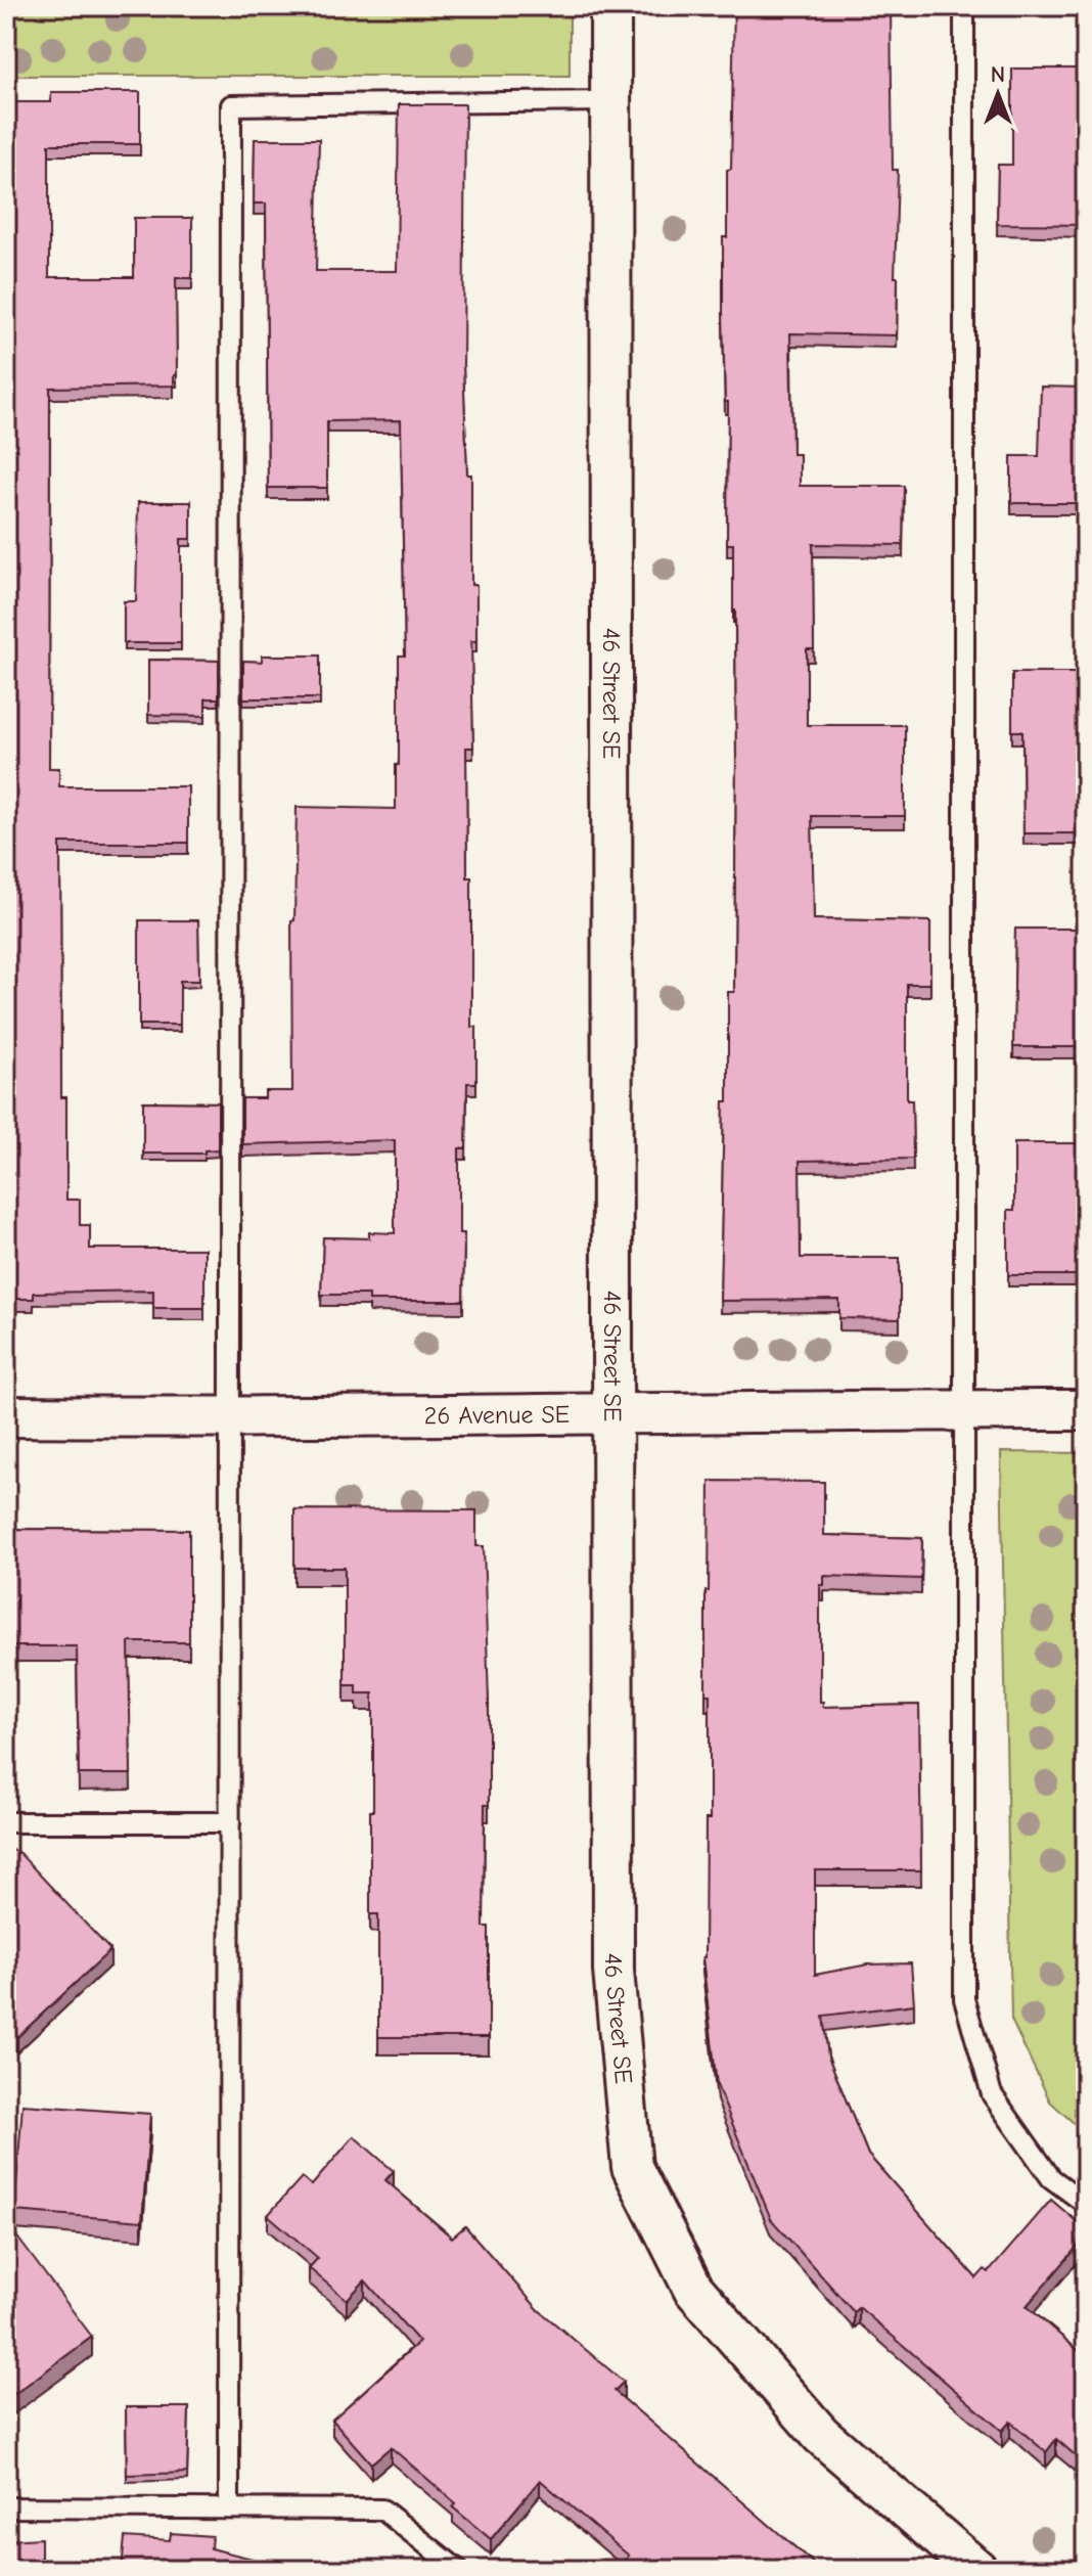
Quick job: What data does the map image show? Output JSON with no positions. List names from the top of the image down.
{
  "streets": {
    "street": ["46 Street SE", "26 Avenue SE"]
  },
  "crossings": [
    ["46 Street SE", "26 Avenue SE"]
  ],
  "north": "top"
}
